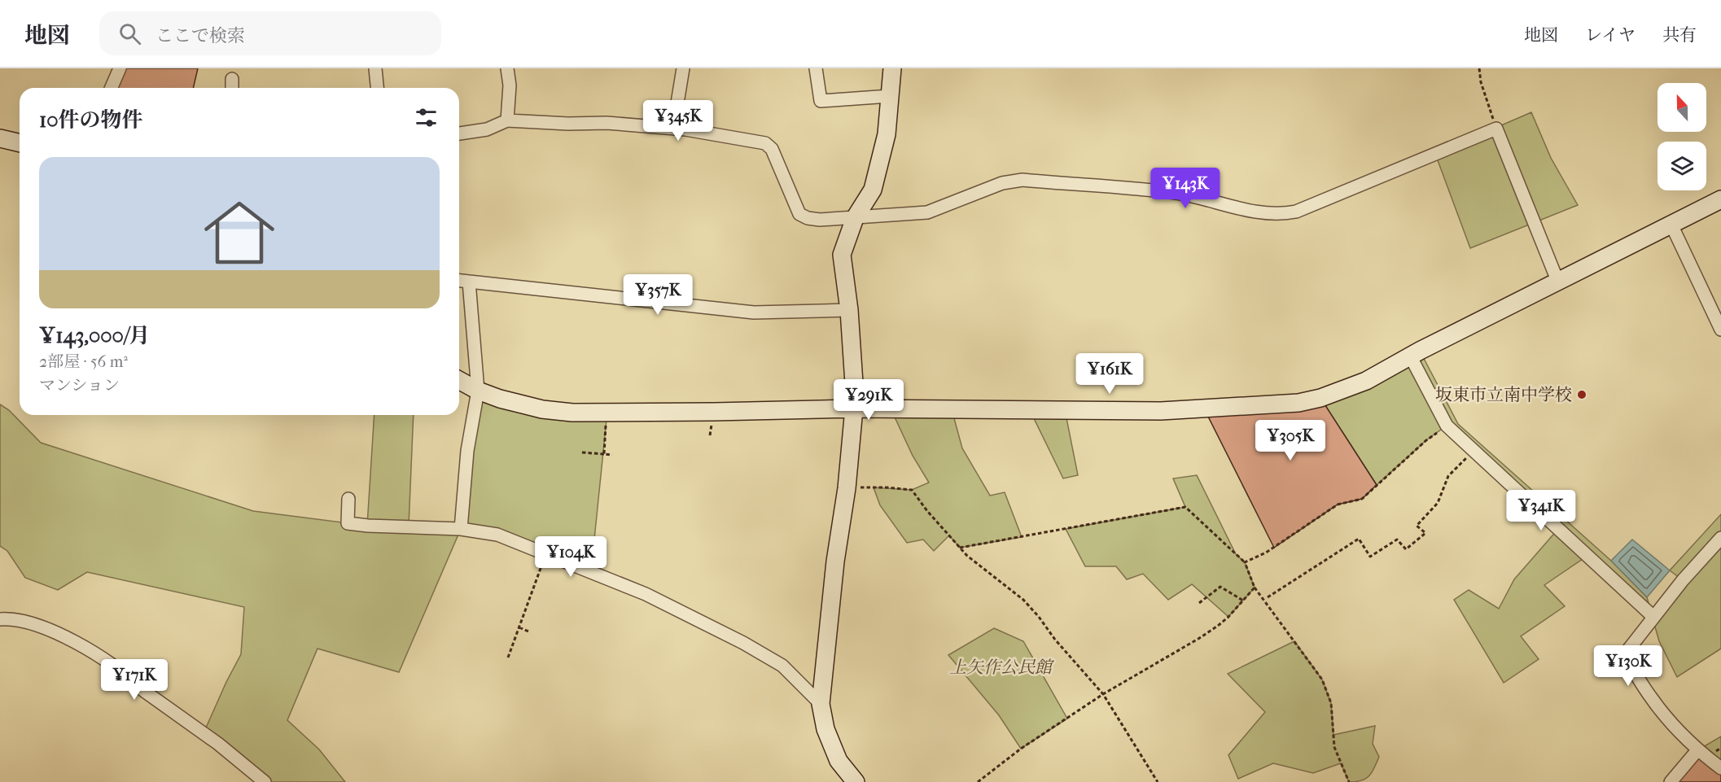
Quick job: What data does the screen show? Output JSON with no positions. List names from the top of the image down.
{
  "parks": ["上矢作公民館"],
  "places": ["坂東市立南中学校"],
  "north": "top",
  "page": {
    "header": "地図",
    "search": "ここで検索",
    "nav": ["地図", "レイヤ", "共有"],
    "heading": "10件の物件",
    "price": [
      "¥345K",
      "¥143K",
      "¥357K",
      "¥161K",
      "¥291K",
      "¥305K",
      "¥341K",
      "¥104K",
      "¥130K",
      "¥171K"
    ],
    "list": [
      {
        "name": "¥143,000/月",
        "note": "2部屋 · 56 m² · マンション"
      }
    ]
  }
}
